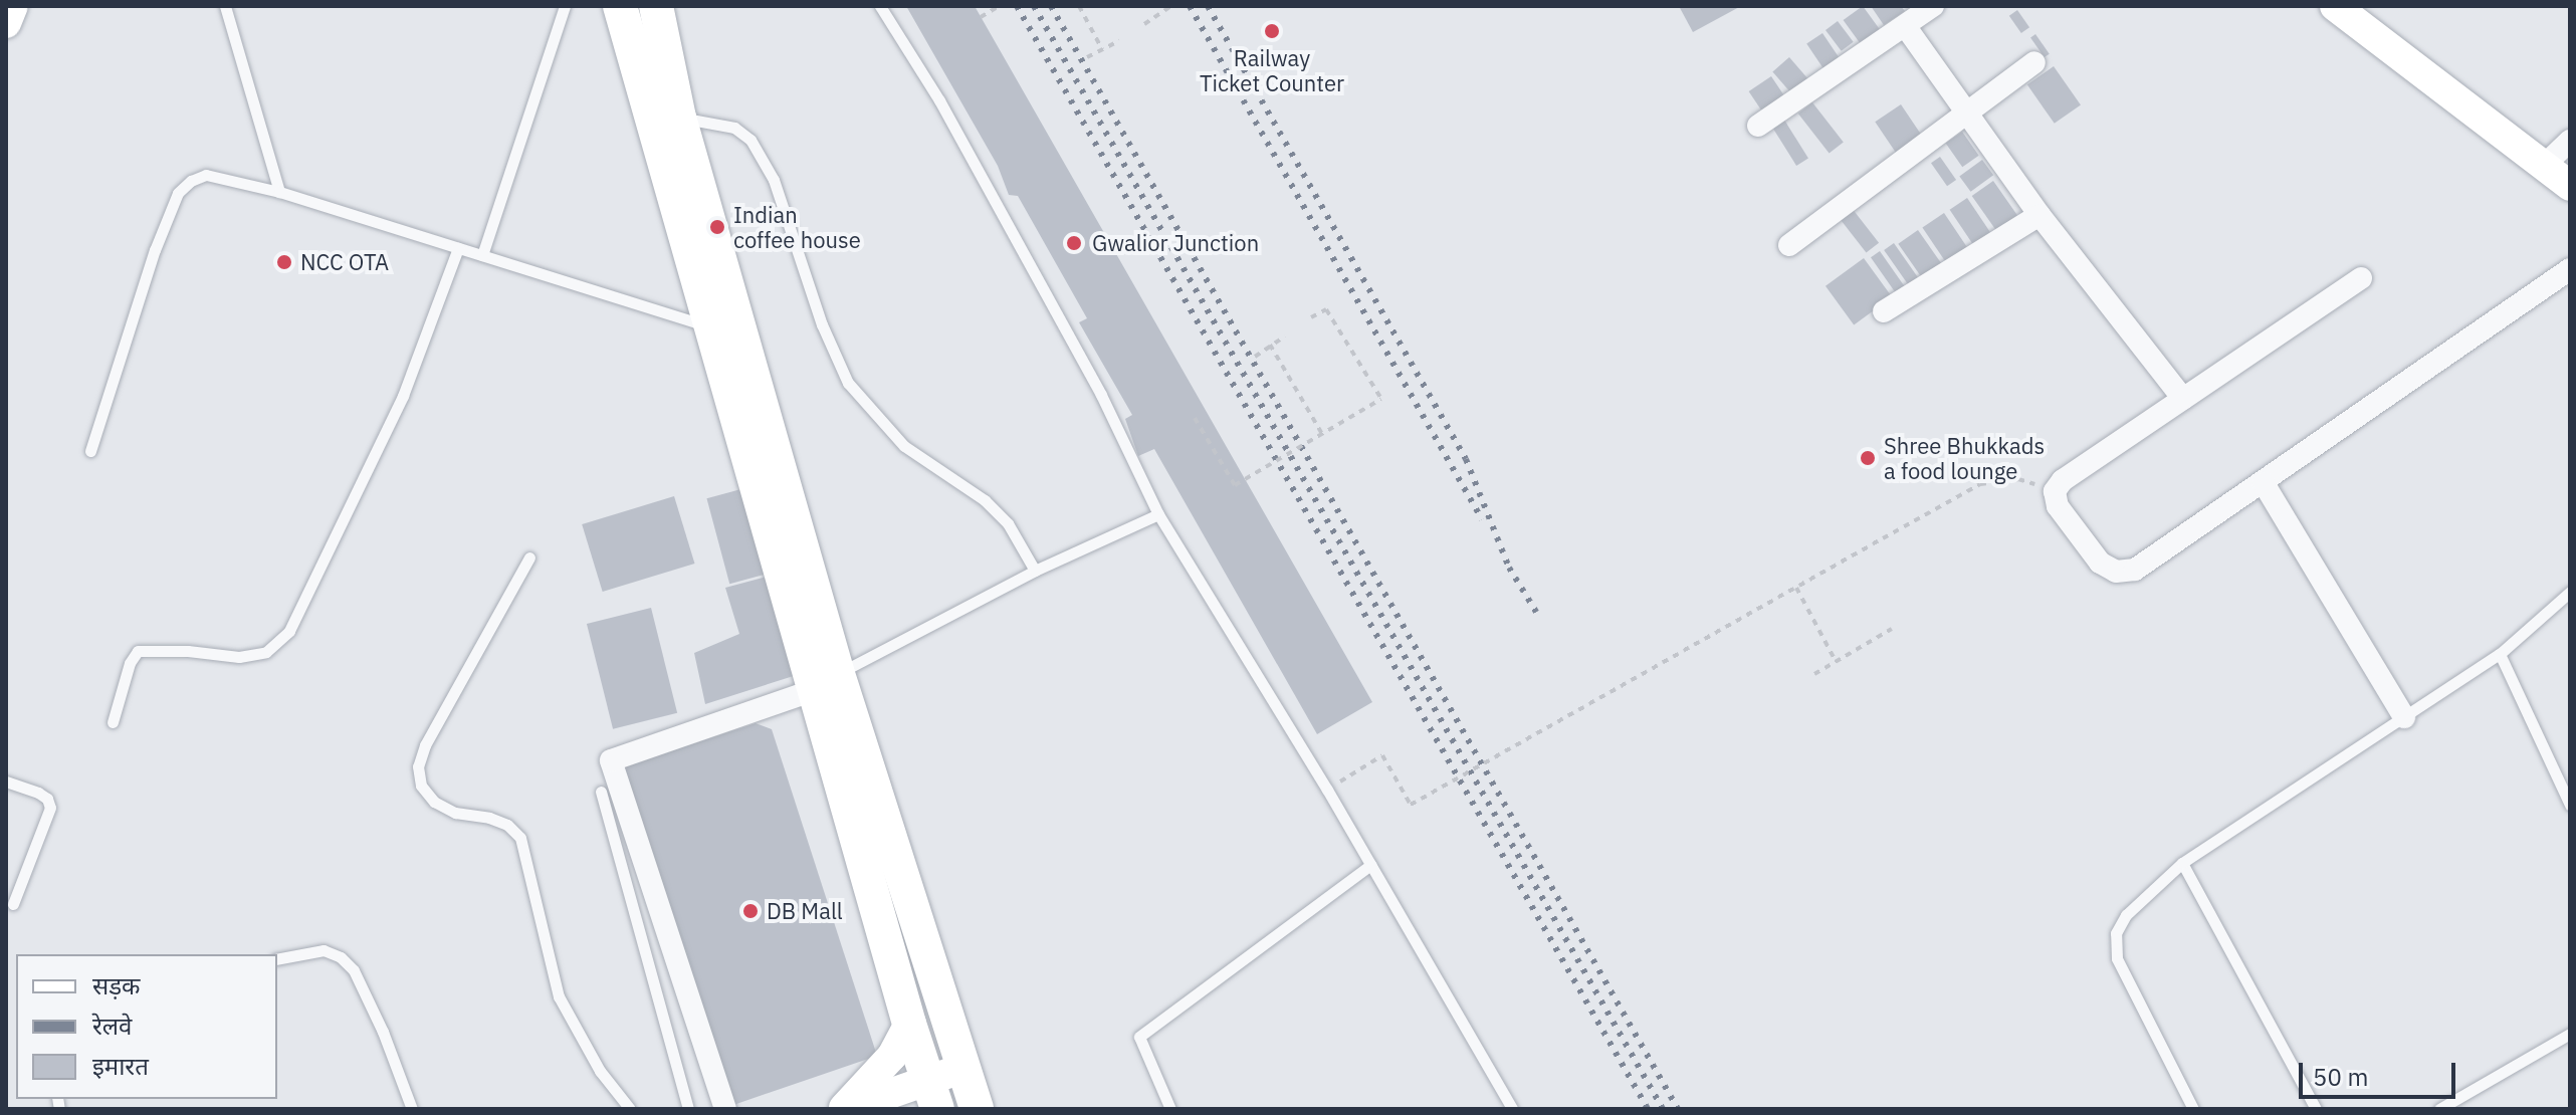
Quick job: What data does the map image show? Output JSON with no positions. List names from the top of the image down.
{
  "places": [
    "Railway Ticket Counter",
    "Indian coffee house",
    "Gwalior Junction",
    "NCC OTA",
    "Shree Bhukkads a food lounge",
    "DB Mall"
  ],
  "legend": ["सड़क", "रेलवे", "इमारत"],
  "scale_bar": "50 m"
}
